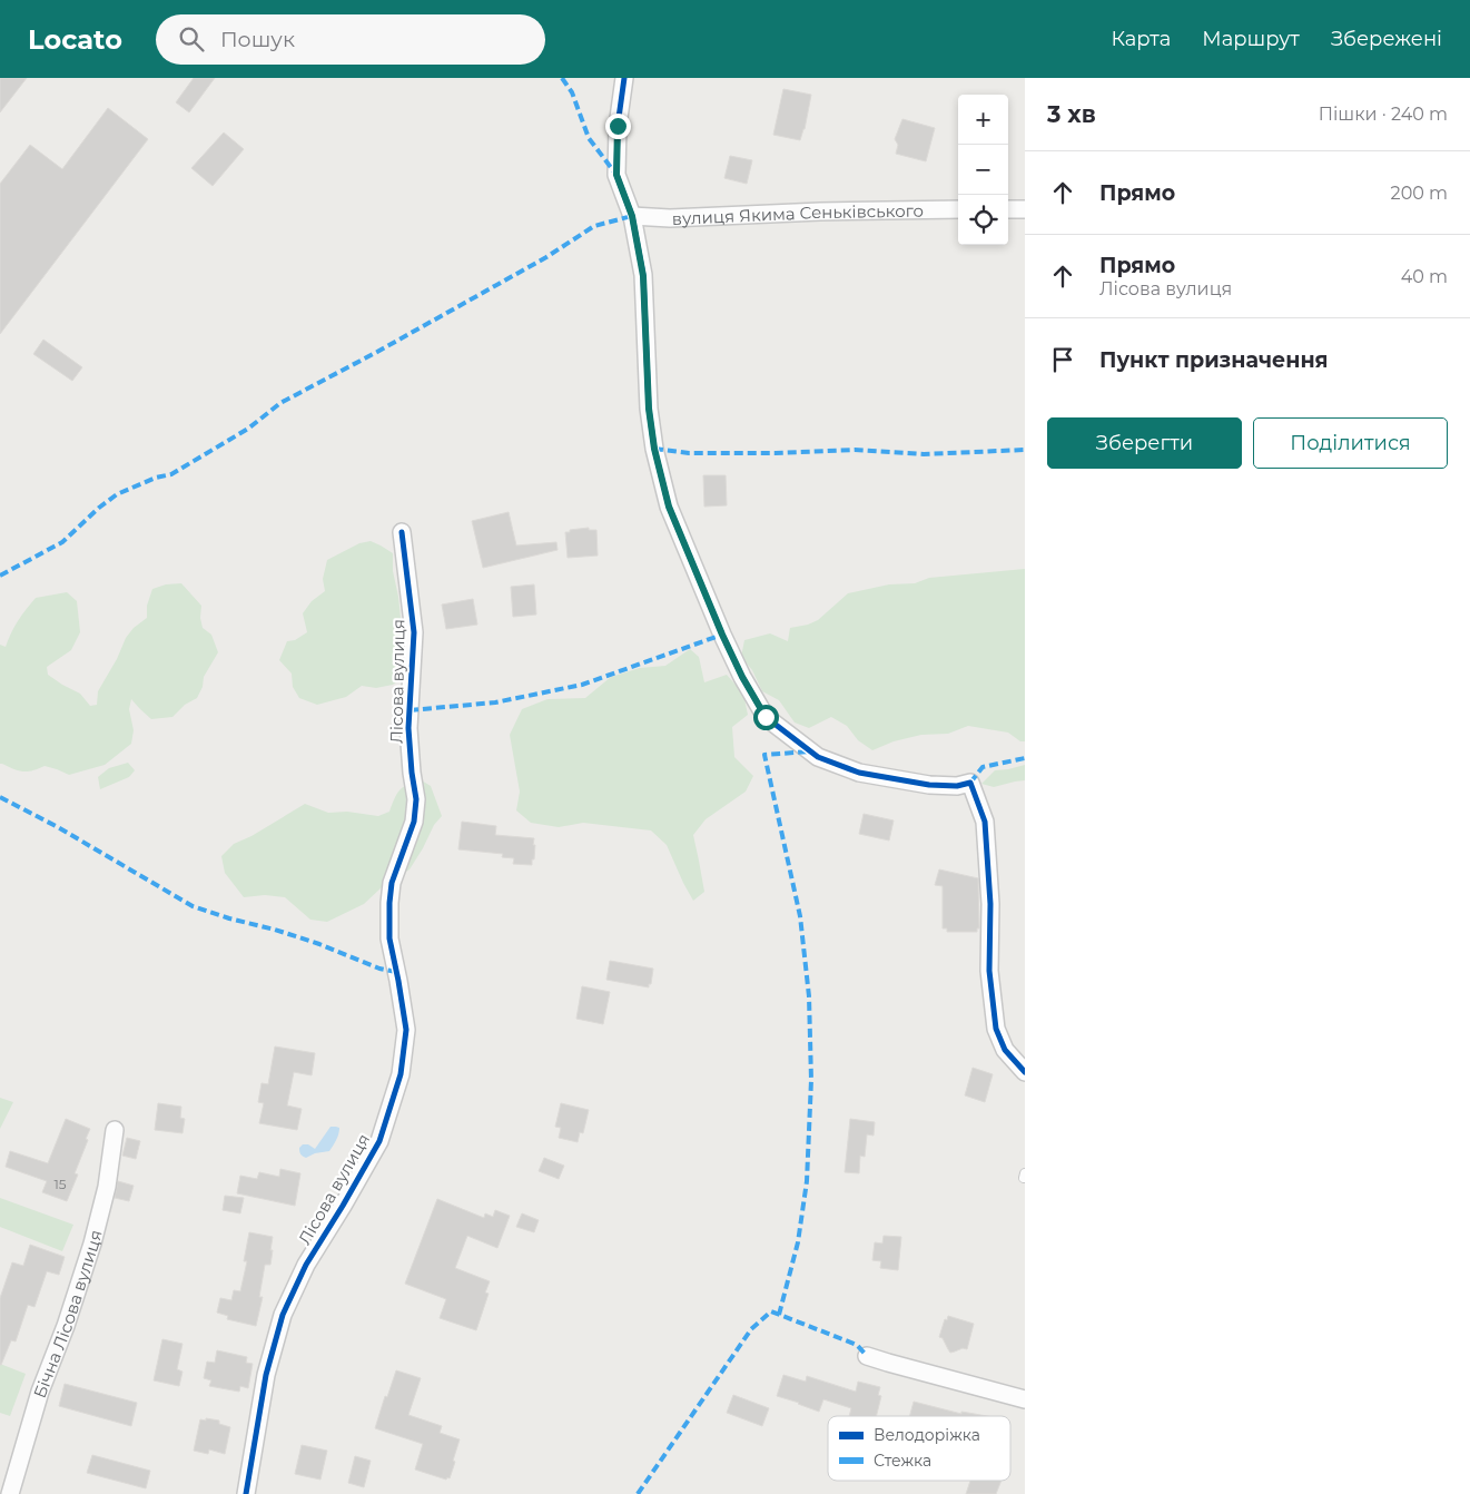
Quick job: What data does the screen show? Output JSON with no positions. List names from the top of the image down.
{
  "streets": {
    "street": ["вулиця Якима Сеньківського", "Лісова вулиця", "Бічна Лісова вулиця"]
  },
  "house_numbers": ["15"],
  "legend": ["Велодоріжка", "Стежка"],
  "page": {
    "header": "Locato",
    "search": "Пошук",
    "nav": ["Карта", "Маршрут", "Збережені"],
    "heading": ["3 хв", "Пішки · 240 m"],
    "map_buttons": ["+", "−"],
    "list": [
      ["Прямо", "200 m"],
      ["Прямо", "Лісова вулиця", "40 m"],
      "Пункт призначення"
    ],
    "buttons": ["Зберегти", "Поділитися"]
  }
}
